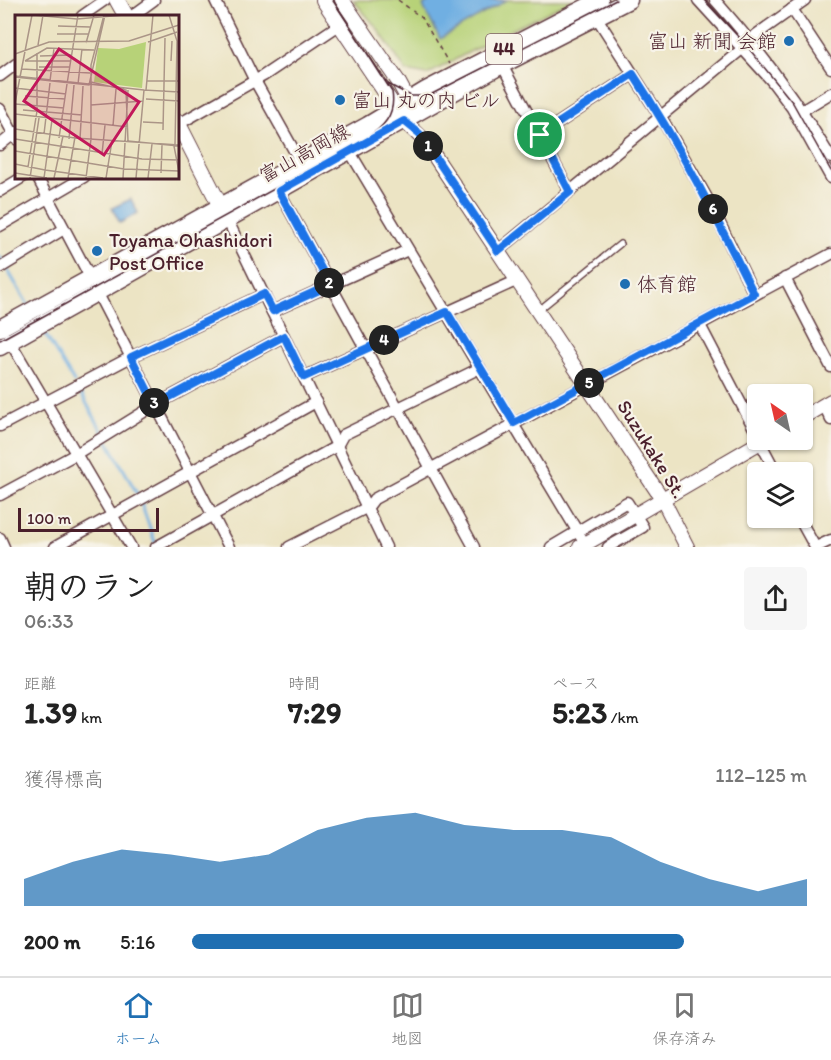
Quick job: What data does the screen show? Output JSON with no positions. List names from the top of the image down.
{
  "streets": {
    "main road": ["44", "富山高岡線"],
    "street": ["Suzukake St."]
  },
  "crossings": [
    ["富山高岡線", "Suzukake St."]
  ],
  "places": [
    "富山 新聞 会館",
    "富山 丸の内 ビル",
    "Toyama Ohashidori Post Office",
    "体育館"
  ],
  "scale_bar": "100 m",
  "north": "top left",
  "page": {
    "pins": [
      "1",
      "6",
      "2",
      "4",
      "5",
      "3"
    ],
    "scale": "100 m",
    "heading": ["朝のラン", "06:33"],
    "stats": [
      ["距離", "1.39 km"],
      ["時間", "7:29"],
      ["ペース", "5:23 /km"]
    ],
    "chart": ["獲得標高", "112–125 m"],
    "list": [
      {
        "name": "200 m",
        "note": "5:16"
      }
    ],
    "tabs": ["ホーム", "地図", "保存済み"]
  }
}
